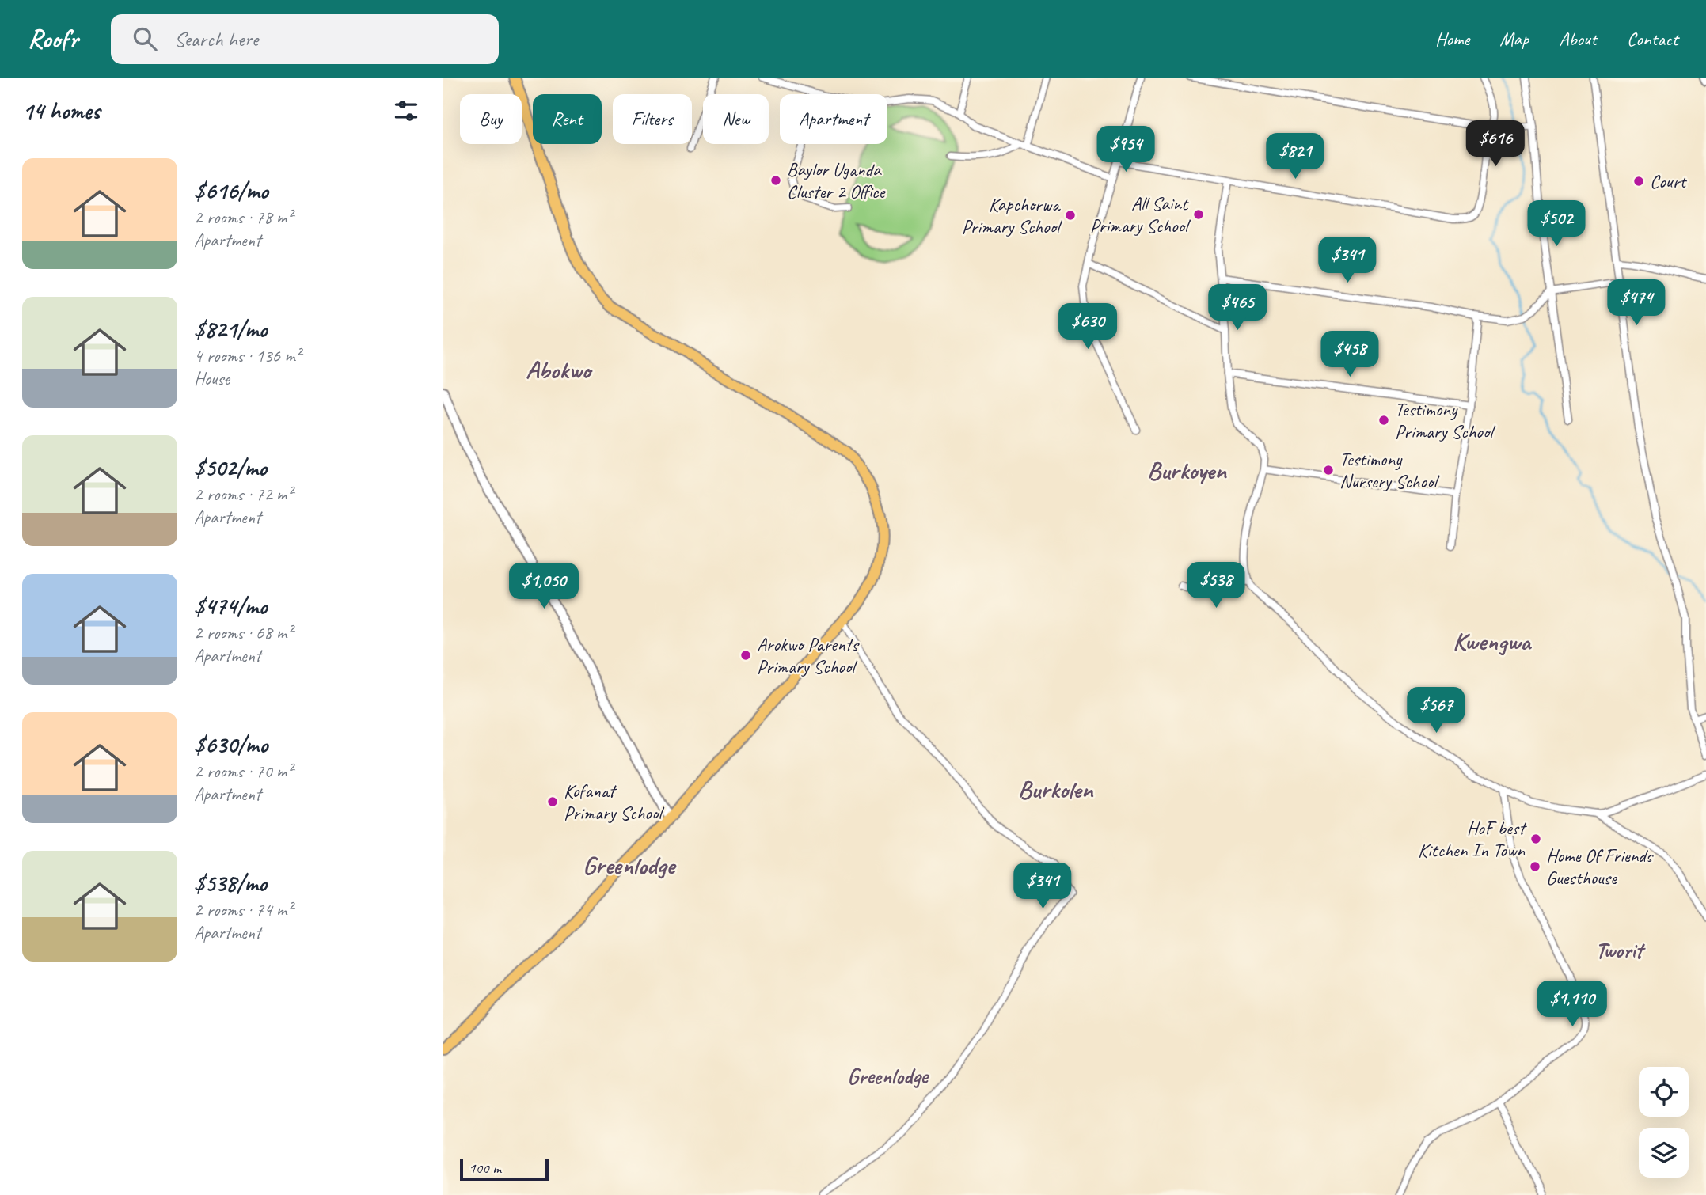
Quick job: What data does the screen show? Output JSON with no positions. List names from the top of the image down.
{
  "districts": [
    "Abokwo",
    "Burkoyen",
    "Kwengwa",
    "Burkolen",
    "Greenlodge",
    "Tworit",
    "Greenlodge"
  ],
  "places": [
    "Baylor Uganda Cluster 2 Office",
    "Court",
    "All Saint Primary School",
    "Kapchorwa Primary School",
    "Testimony Primary School",
    "Testimony Nursery School",
    "Arokwo Parents Primary School",
    "Kofanat Primary School",
    "HoF best Kitchen In Town",
    "Home Of Friends Guesthouse"
  ],
  "scale_bar": "100 m",
  "page": {
    "header": "Roofr",
    "search": "Search here",
    "nav": [
      "Home",
      "Map",
      "About",
      "Contact"
    ],
    "heading": "14 homes",
    "chip": [
      "Buy",
      "Rent",
      "Filters",
      "New",
      "Apartment"
    ],
    "price": [
      "$616",
      "$954",
      "$821",
      "$502",
      "$341",
      "$474",
      "$465",
      "$630",
      "$458",
      "$538",
      "$1,050",
      "$567",
      "$341",
      "$1,110"
    ],
    "list": [
      {
        "name": "$616/mo",
        "note": "2 rooms · 78 m² · Apartment"
      },
      {
        "name": "$821/mo",
        "note": "4 rooms · 136 m² · House"
      },
      {
        "name": "$502/mo",
        "note": "2 rooms · 72 m² · Apartment"
      },
      {
        "name": "$474/mo",
        "note": "2 rooms · 68 m² · Apartment"
      },
      {
        "name": "$630/mo",
        "note": "2 rooms · 70 m² · Apartment"
      },
      {
        "name": "$538/mo",
        "note": "2 rooms · 74 m² · Apartment"
      }
    ],
    "scale": "100 m"
  }
}
